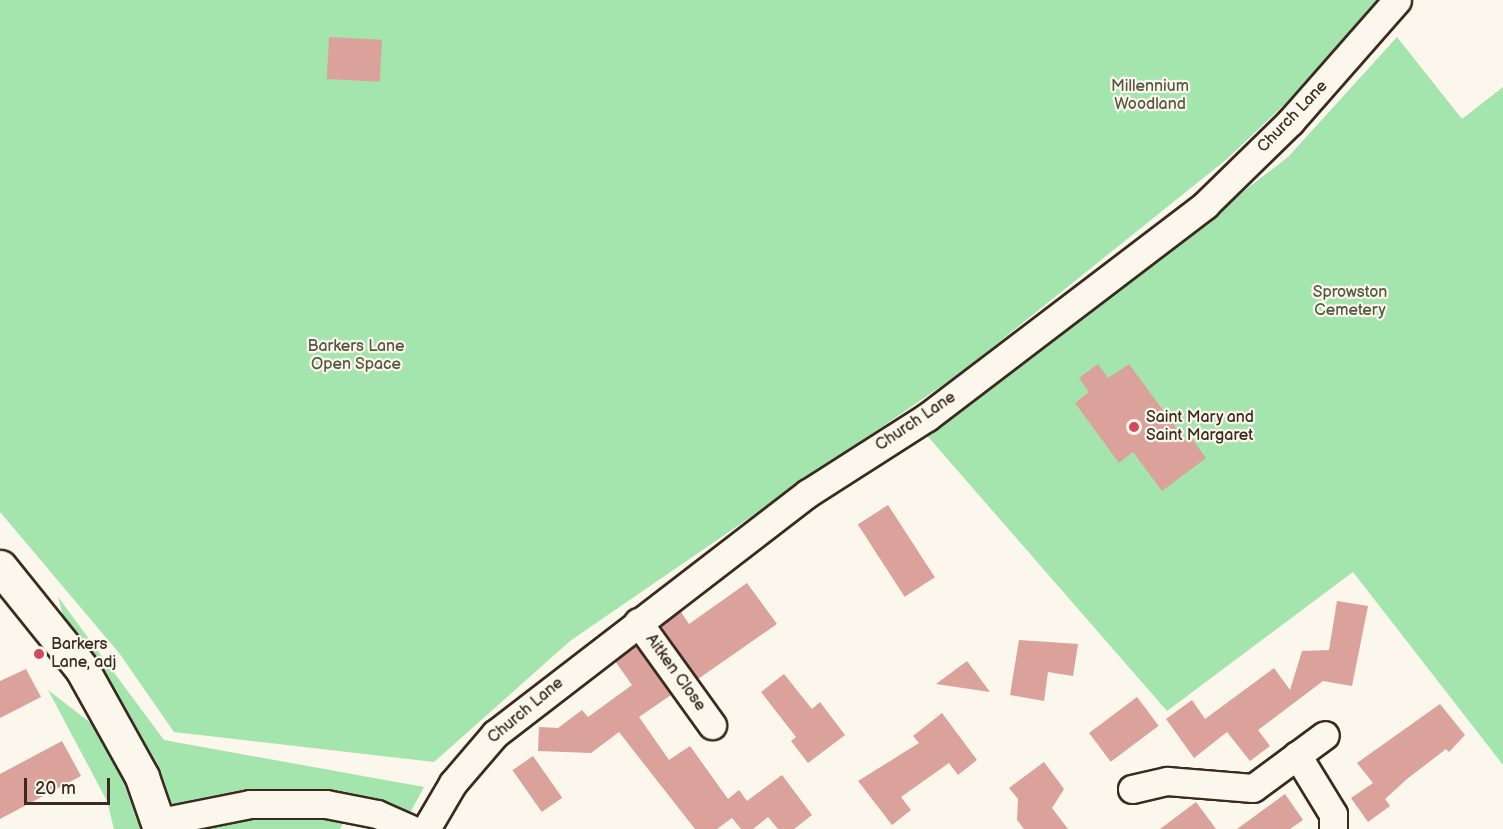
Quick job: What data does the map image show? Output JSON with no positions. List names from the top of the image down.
{
  "streets": {
    "street": ["Church Lane", "Aitken Close"]
  },
  "crossings": [
    ["Church Lane", "Aitken Close"]
  ],
  "parks": ["Millennium Woodland", "Sprowston Cemetery", "Barkers Lane Open Space"],
  "places": ["Saint Mary and Saint Margaret", "Barkers Lane, adj"],
  "scale_bar": "20 m"
}
